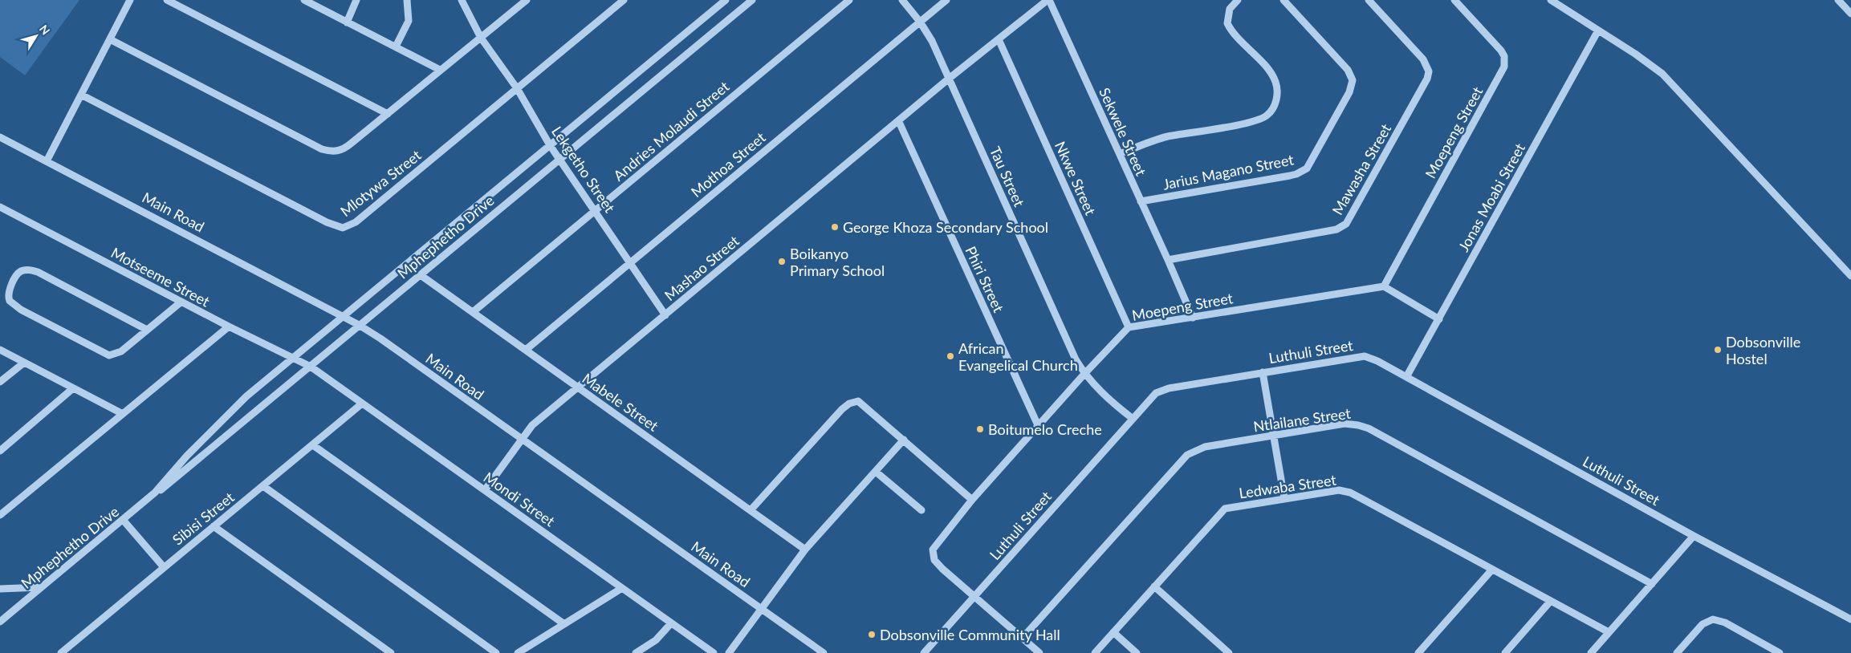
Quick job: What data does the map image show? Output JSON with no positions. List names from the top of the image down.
{
  "streets": {
    "street": [
      "Andries Molaudi Street",
      "Sekwele Street",
      "Moepeng Street",
      "Mothoa Street",
      "Lekgetho Street",
      "Mawasha Street",
      "Jarius Magano Street",
      "Tau Street",
      "Nkwe Street",
      "Mlotywa Street",
      "Jonas Moabi Street",
      "Main Road",
      "Mphephetho Drive",
      "Mashao Street",
      "Motseeme Street",
      "Phiri Street",
      "Luthuli Street",
      "Mabele Street",
      "Ntlailane Street",
      "Ledwaba Street",
      "Mondi Street",
      "Sibisi Street"
    ]
  },
  "crossings": [
    ["Andries Molaudi Street", "Lekgetho Street"],
    ["Andries Molaudi Street", "Mabele Street"],
    ["Sekwele Street", "Moepeng Street"],
    ["Sekwele Street", "Mawasha Street"],
    ["Sekwele Street", "Jarius Magano Street"],
    ["Moepeng Street", "Tau Street"],
    ["Moepeng Street", "Nkwe Street"],
    ["Moepeng Street", "Phiri Street"],
    ["Moepeng Street", "Luthuli Street"],
    ["Mothoa Street", "Lekgetho Street"],
    ["Mothoa Street", "Tau Street"],
    ["Mothoa Street", "Mabele Street"],
    ["Lekgetho Street", "Mlotywa Street"],
    ["Lekgetho Street", "Mphephetho Drive"],
    ["Lekgetho Street", "Mashao Street"],
    ["Tau Street", "Mashao Street"],
    ["Tau Street", "Luthuli Street"],
    ["Jonas Moabi Street", "Luthuli Street"],
    ["Main Road", "Mphephetho Drive"],
    ["Main Road", "Mashao Street"],
    ["Mphephetho Drive", "Motseeme Street"],
    ["Mphephetho Drive", "Mabele Street"],
    ["Mphephetho Drive", "Mondi Street"],
    ["Mashao Street", "Phiri Street"],
    ["Mashao Street", "Mabele Street"],
    ["Mashao Street", "Mondi Street"],
    ["Motseeme Street", "Mondi Street"],
    ["Mondi Street", "Sibisi Street"]
  ],
  "places": [
    "George Khoza Secondary School",
    "Boikanyo Primary School",
    "Dobsonville Hostel",
    "African Evangelical Church",
    "Boitumelo Creche",
    "Dobsonville Community Hall"
  ],
  "north": "top right"
}
